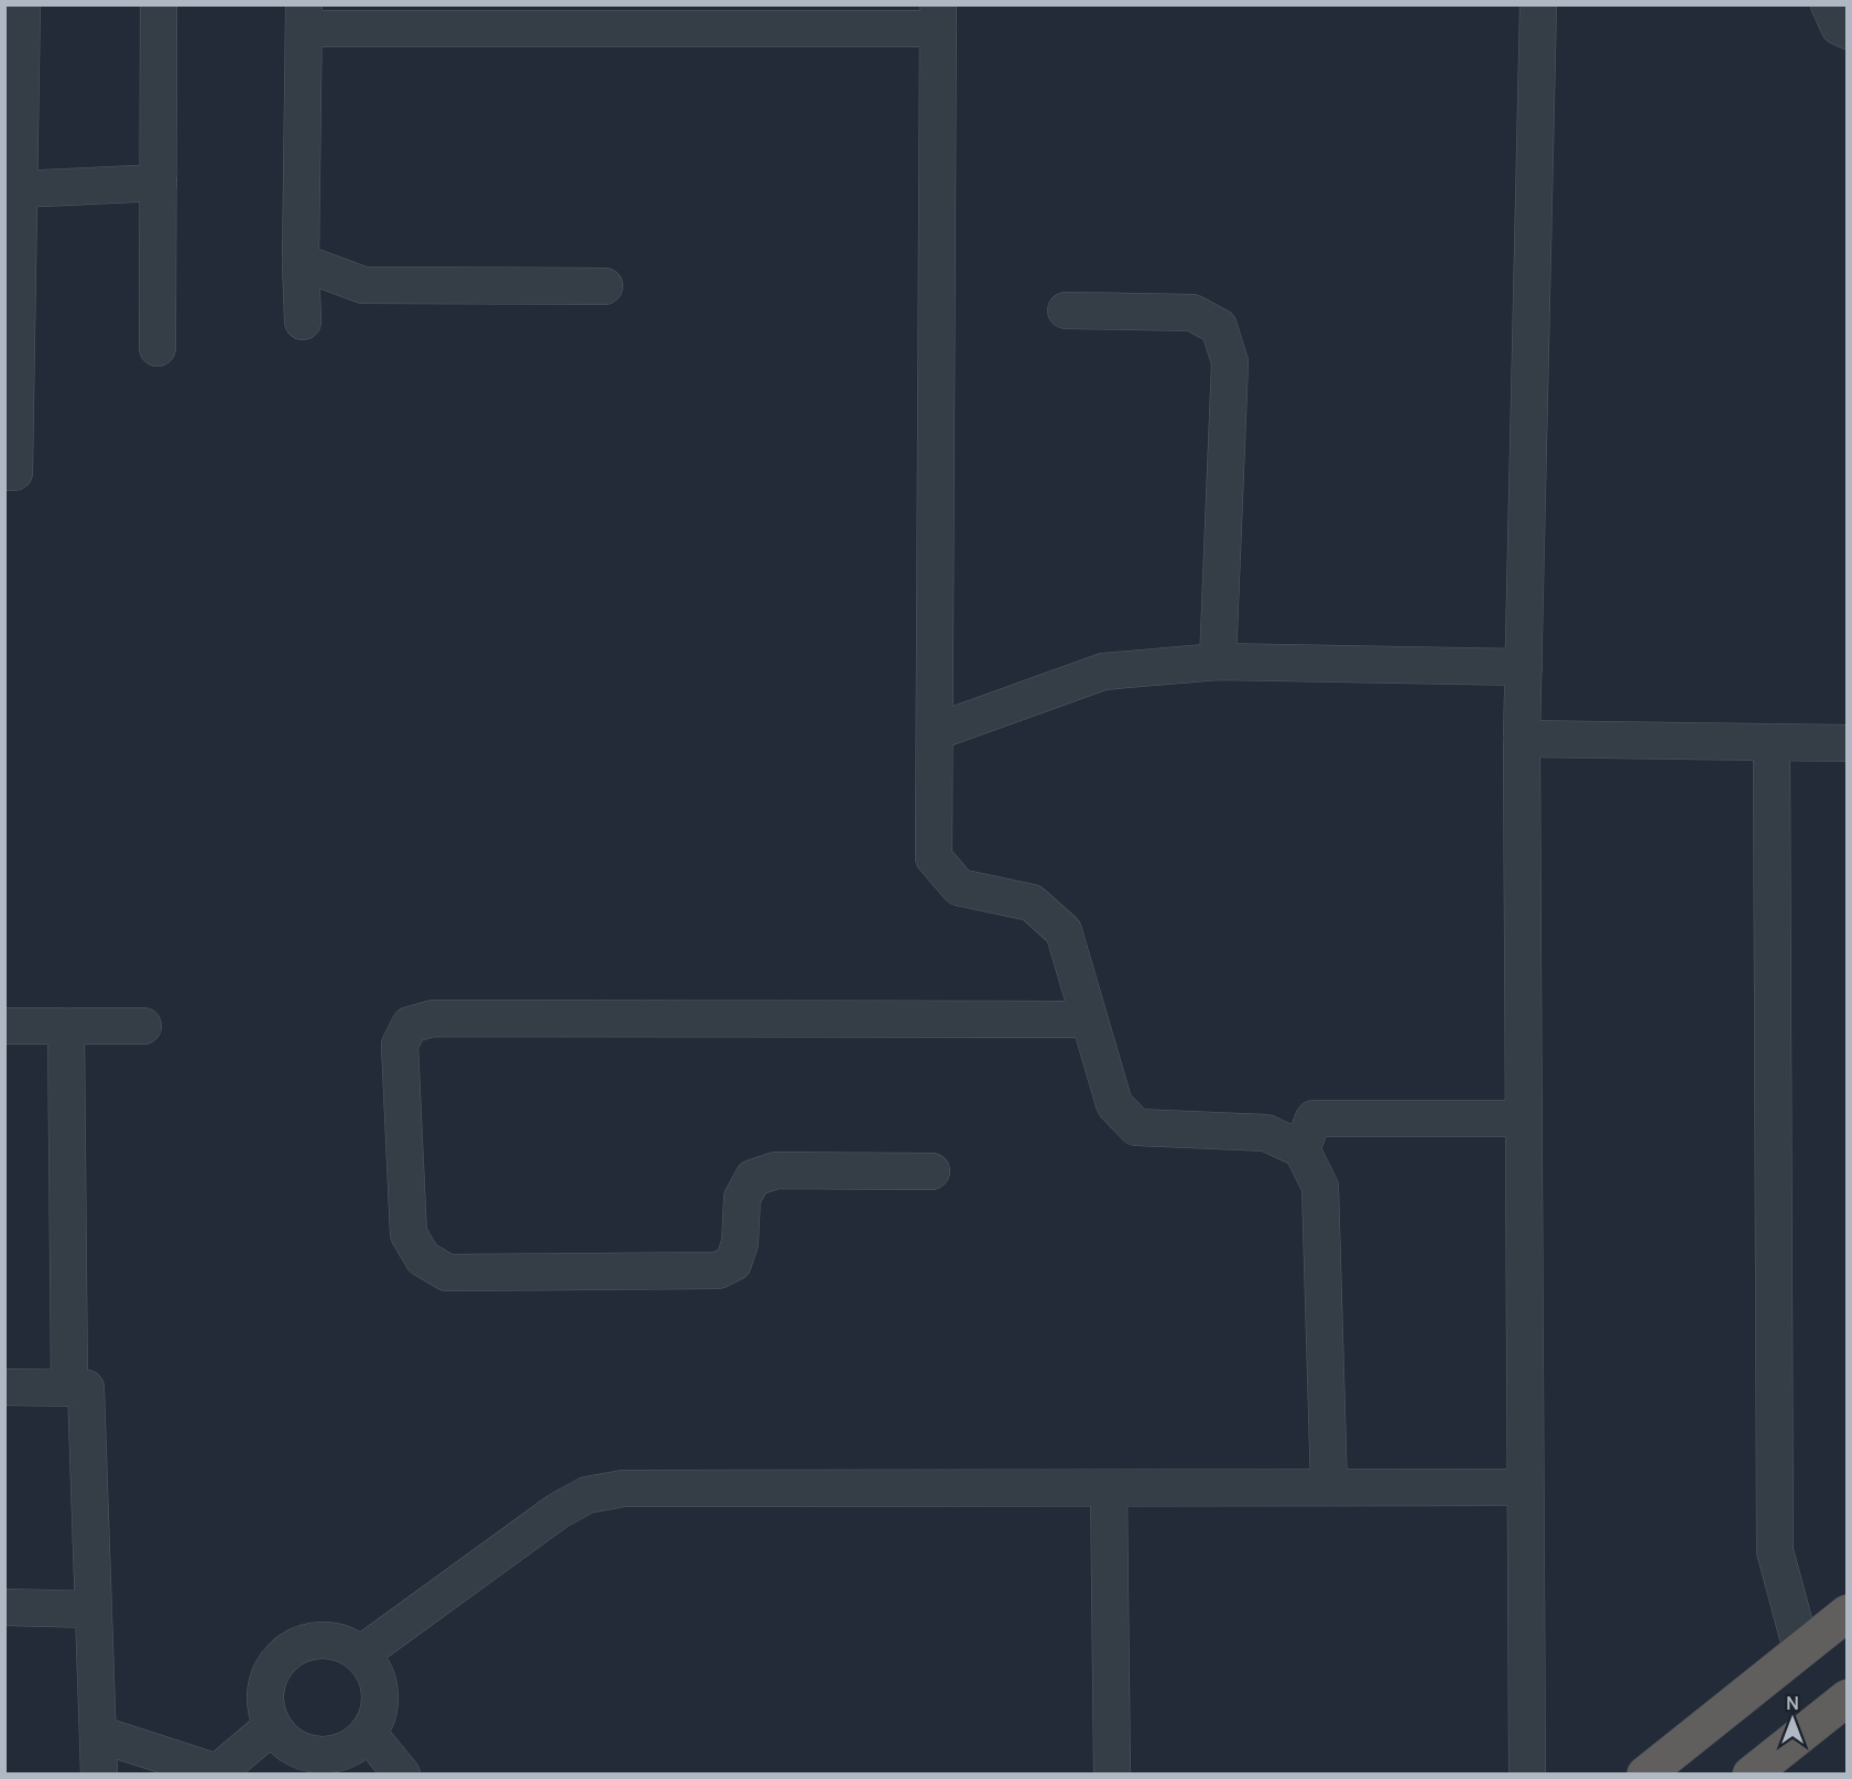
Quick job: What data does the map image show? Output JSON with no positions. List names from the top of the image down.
{
  "north": "top"
}
